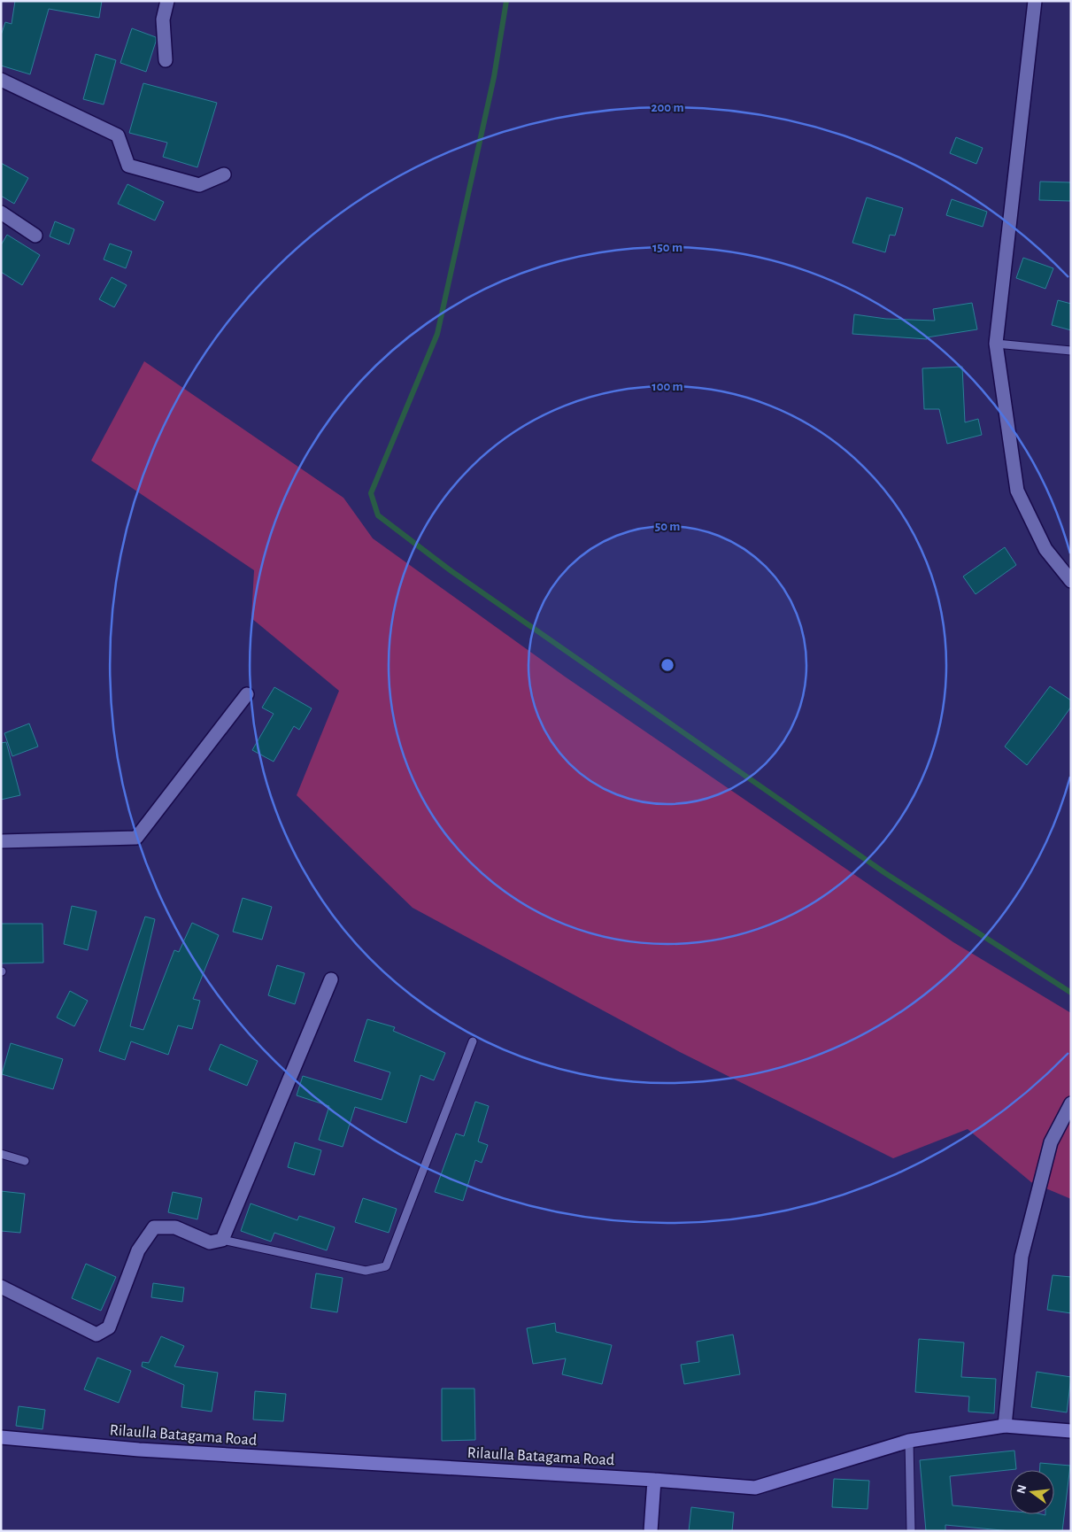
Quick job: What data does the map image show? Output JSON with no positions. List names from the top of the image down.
{
  "streets": {
    "street": ["Rilaulla Batagama Road"]
  },
  "north": "left",
  "rings": [
    "200 m",
    "150 m",
    "100 m",
    "50 m"
  ]
}
